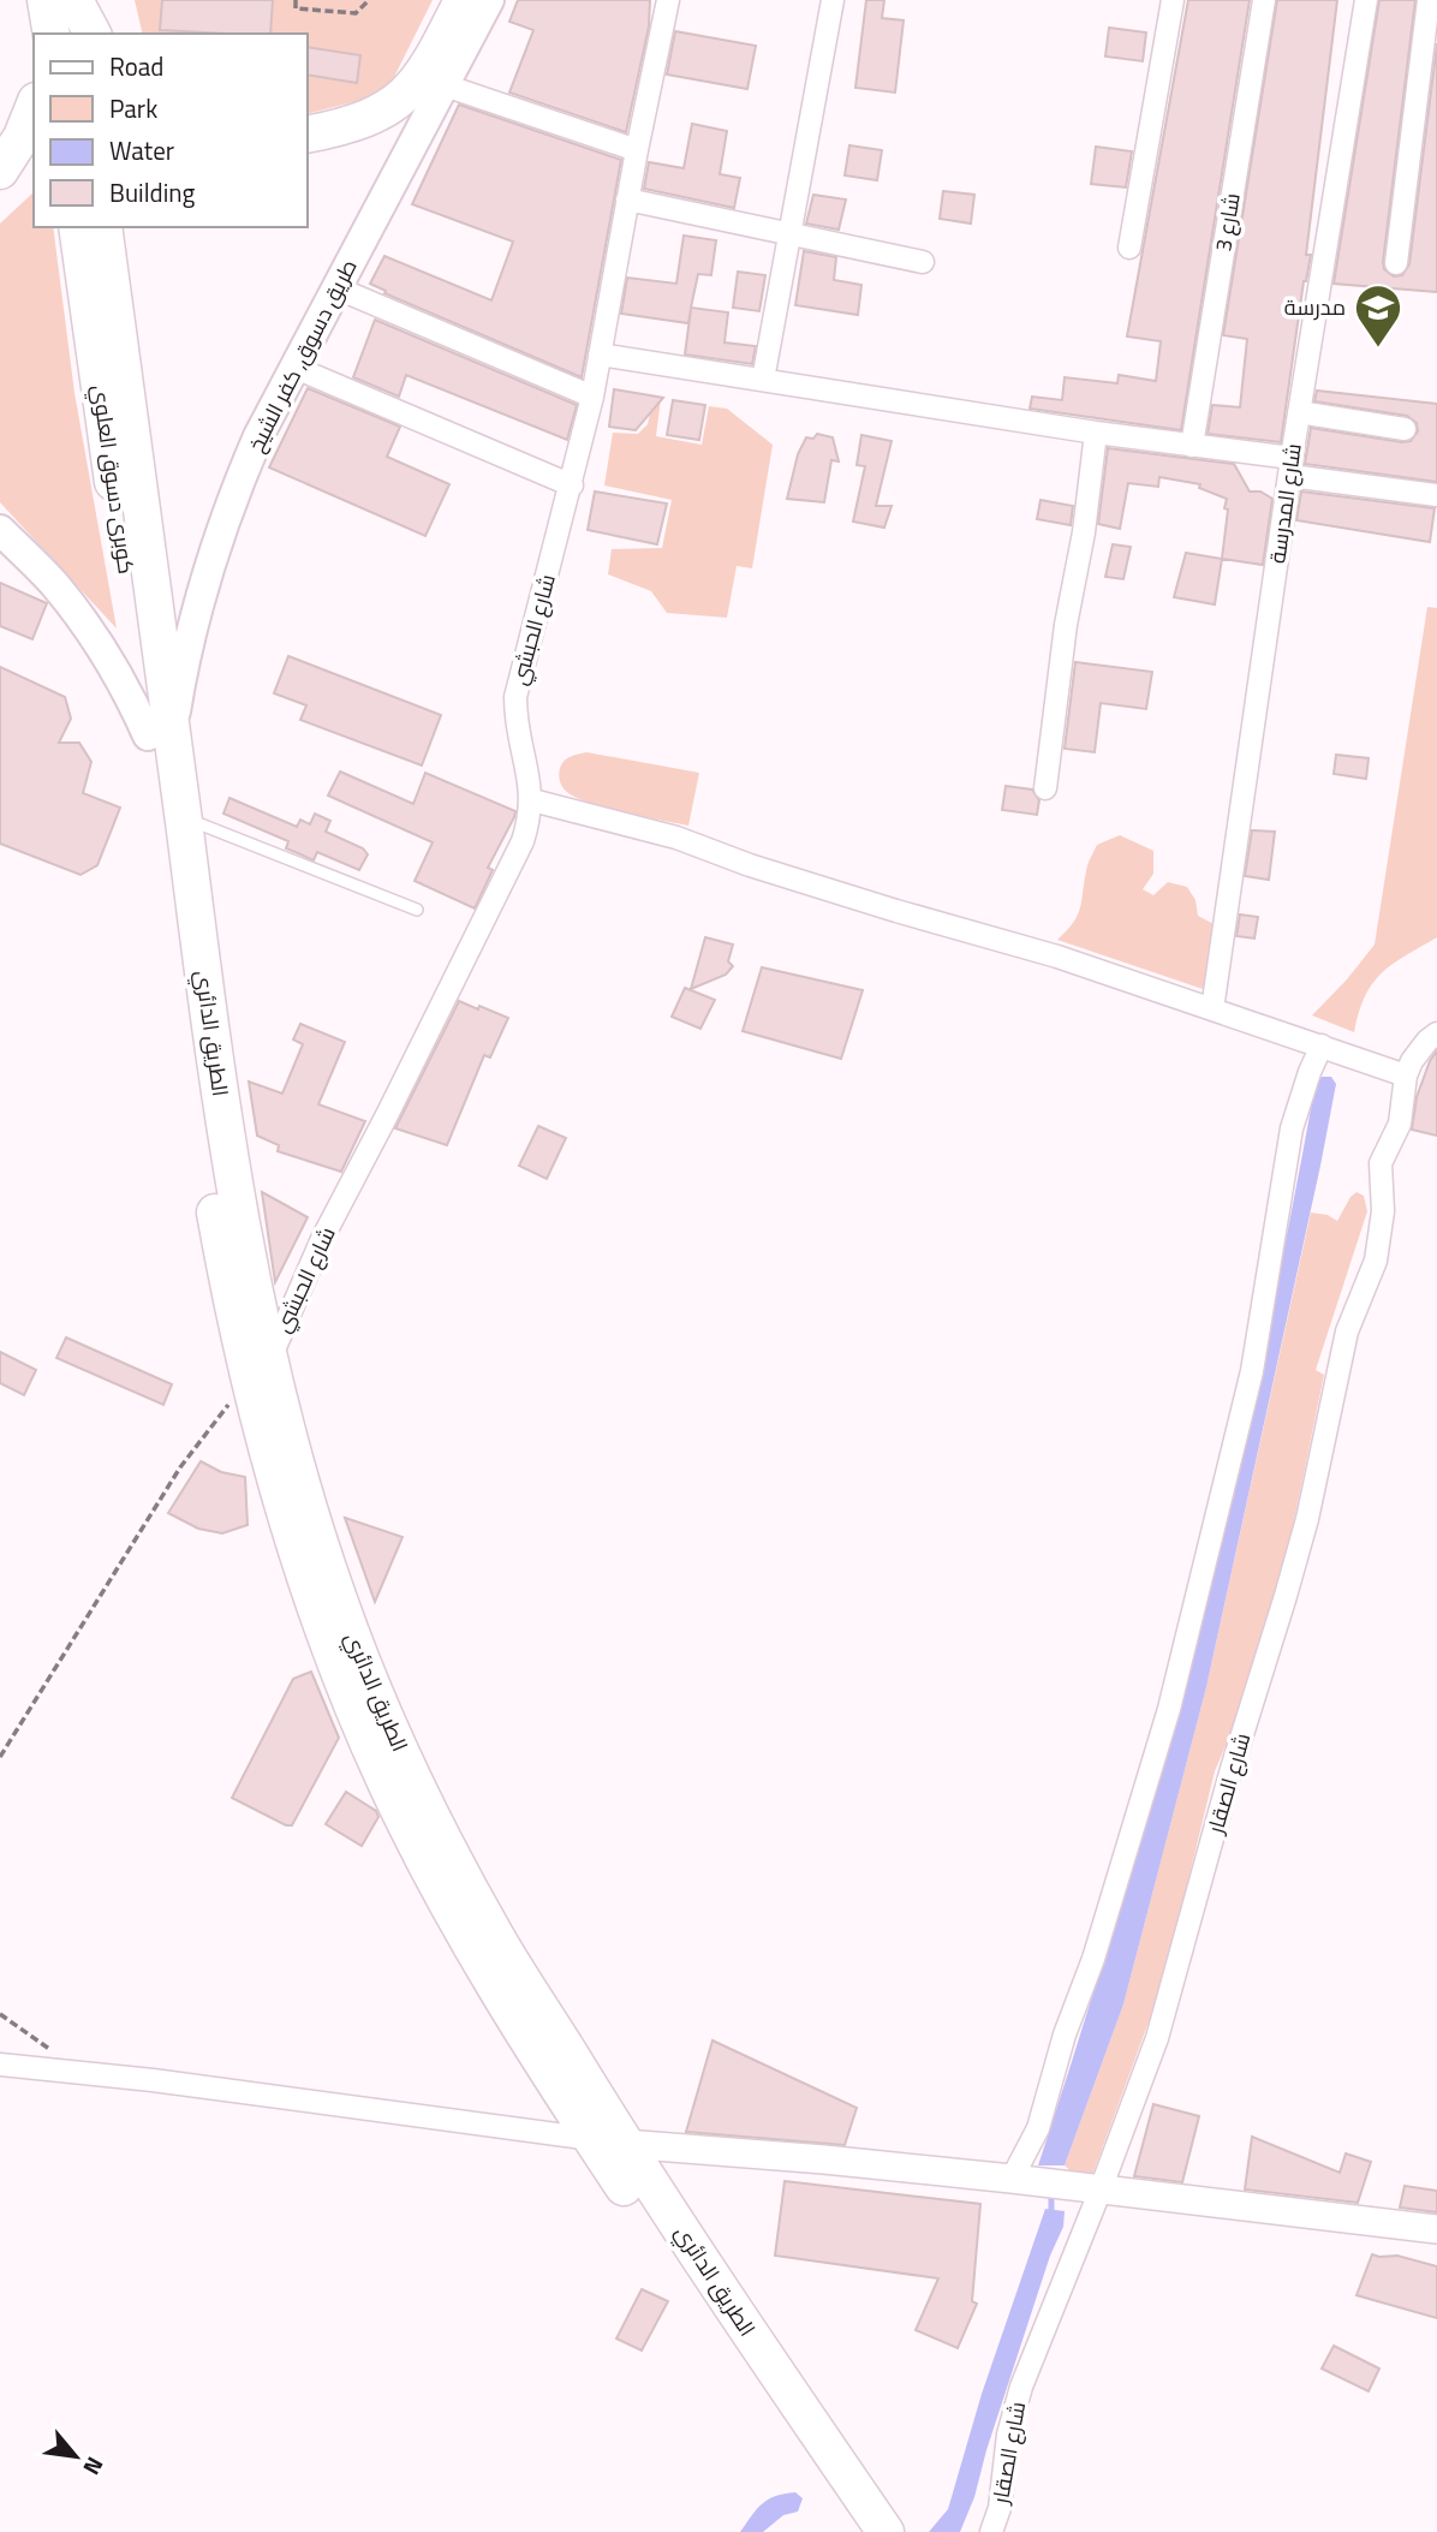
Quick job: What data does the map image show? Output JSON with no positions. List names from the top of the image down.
{
  "streets": {
    "highway": ["كوبرى دسوق العلوي", "الطريق الدائري"],
    "main road": ["طريق دسوق, كفر الشيخ"],
    "street": [
      "شارع 3",
      "شارع المدرسة",
      "شارع الحبشي",
      "شارع الصقار"
    ]
  },
  "crossings": [
    ["طريق دسوق, كفر الشيخ", "كوبرى دسوق العلوي"],
    ["طريق دسوق, كفر الشيخ", "الطريق الدائري"],
    ["كوبرى دسوق العلوي", "الطريق الدائري"],
    ["شارع الحبشي", "الطريق الدائري"]
  ],
  "places": {
    "school or university": ["مدرسة"]
  },
  "legend": [
    "Road",
    "Park",
    "Water",
    "Building"
  ],
  "north": "bottom right"
}
